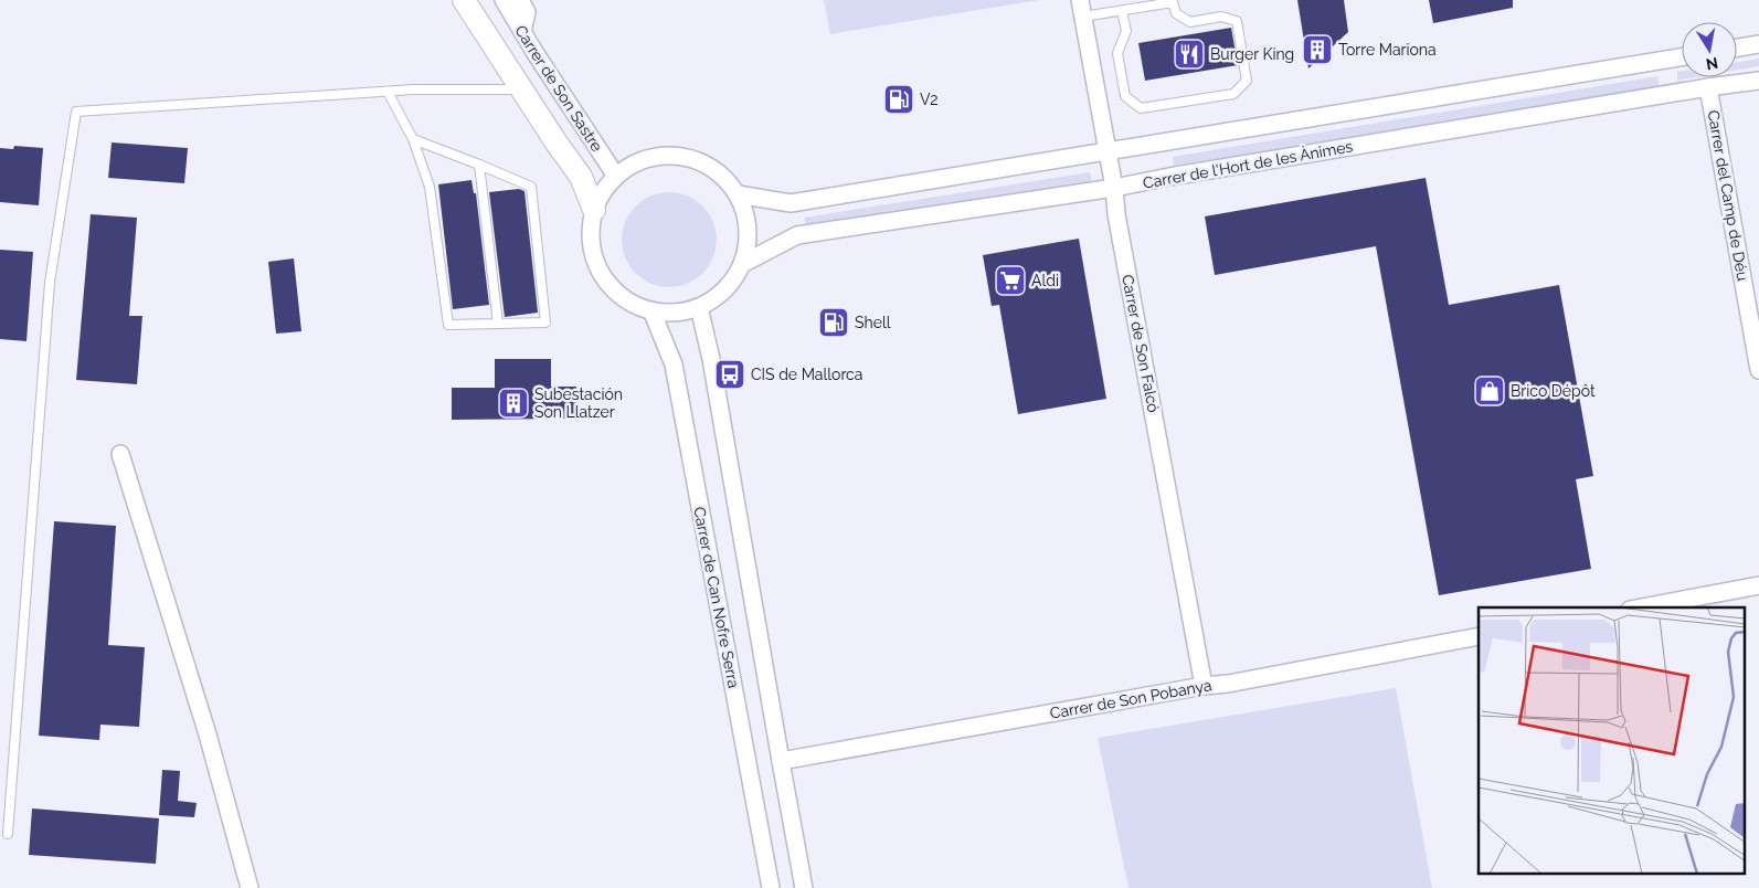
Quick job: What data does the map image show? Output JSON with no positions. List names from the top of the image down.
{
  "streets": {
    "street": [
      "Carrer de Son Sastre",
      "Carrer de l'Hort de les Ànimes",
      "Carrer del Camp de Déu",
      "Carrer de Son Falcó",
      "Carrer de Can Nofre Serra",
      "Carrer de Son Pobanya"
    ]
  },
  "crossings": [
    ["Carrer de Son Sastre", "Carrer de l'Hort de les Ànimes"],
    ["Carrer de Son Sastre", "Carrer de Can Nofre Serra"],
    ["Carrer de l'Hort de les Ànimes", "Carrer del Camp de Déu"],
    ["Carrer de l'Hort de les Ànimes", "Carrer de Son Falcó"],
    ["Carrer de l'Hort de les Ànimes", "Carrer de Can Nofre Serra"],
    ["Carrer de Son Falcó", "Carrer de Son Pobanya"]
  ],
  "places": {
    "building": ["Torre Mariona", "Subestación Son Llatzer"],
    "restaurant": ["Burger King"],
    "fuel station": ["V2", "Shell"],
    "supermarket": ["Aldi"],
    "bus stop": ["CIS de Mallorca"],
    "shop": ["Brico Dépôt"]
  },
  "north": "bottom"
}
